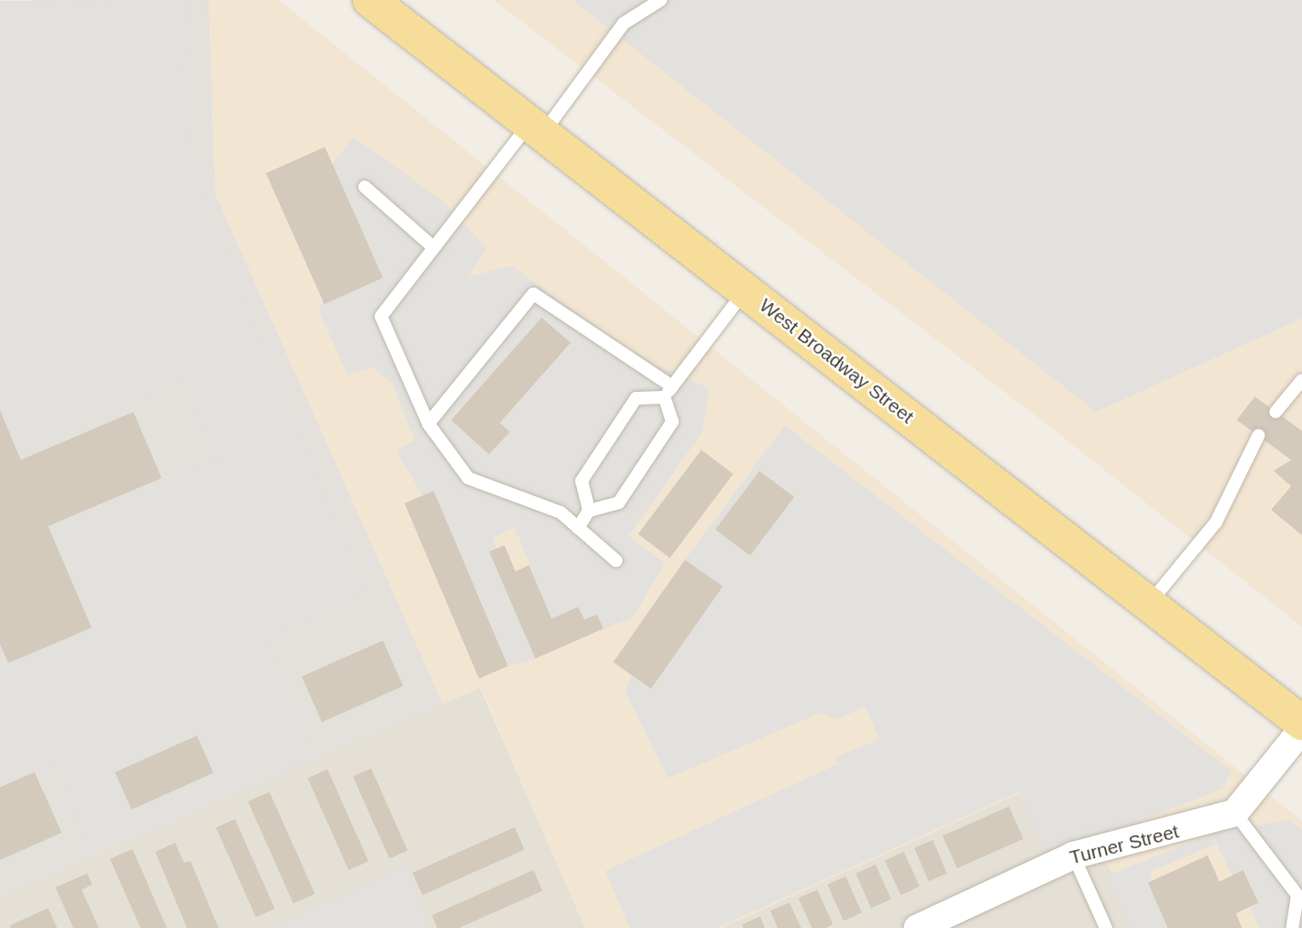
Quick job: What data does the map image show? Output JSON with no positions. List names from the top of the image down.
{
  "streets": {
    "main road": ["West Broadway Street"],
    "street": ["Turner Street"]
  }
}
